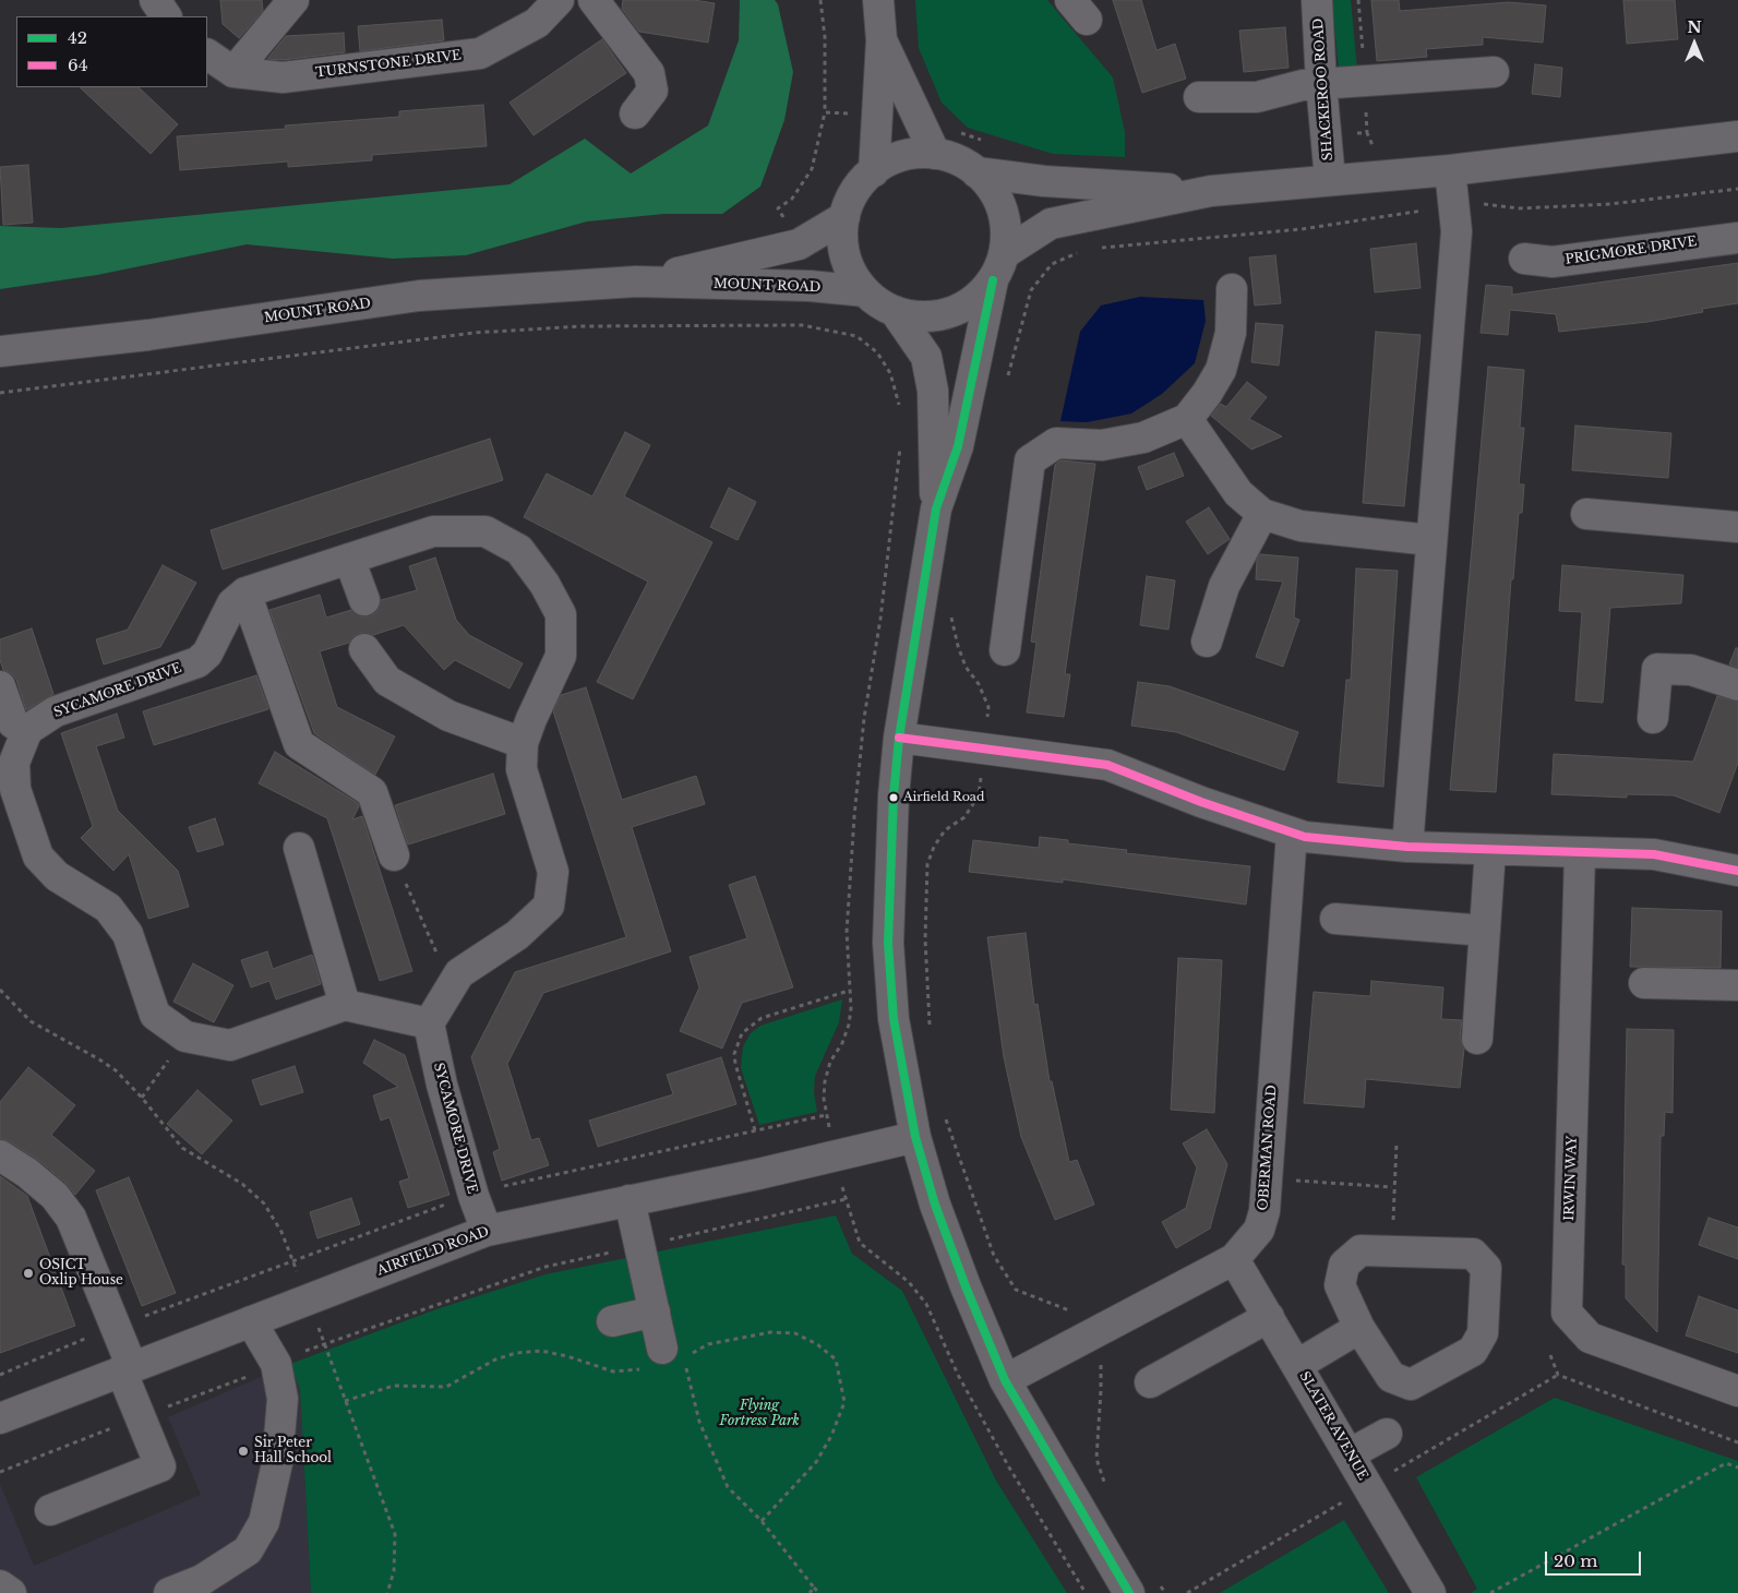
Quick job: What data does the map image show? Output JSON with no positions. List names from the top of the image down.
{
  "streets": {
    "street": [
      "TURNSTONE DRIVE",
      "SHACKEROO ROAD",
      "PRIGMORE DRIVE",
      "MOUNT ROAD",
      "SYCAMORE DRIVE",
      "OBERMAN ROAD",
      "IRWIN WAY",
      "AIRFIELD ROAD",
      "SLATER AVENUE"
    ]
  },
  "crossings": [
    ["SYCAMORE DRIVE", "AIRFIELD ROAD"],
    ["OBERMAN ROAD", "SLATER AVENUE"]
  ],
  "parks": ["Flying Fortress Park"],
  "places": ["Airfield Road", "OSJCT Oxlip House", "Sir Peter Hall School"],
  "lines": ["transit line 42", "transit line 64"],
  "legend": ["42", "64"],
  "scale_bar": "20 m",
  "north": "top"
}
